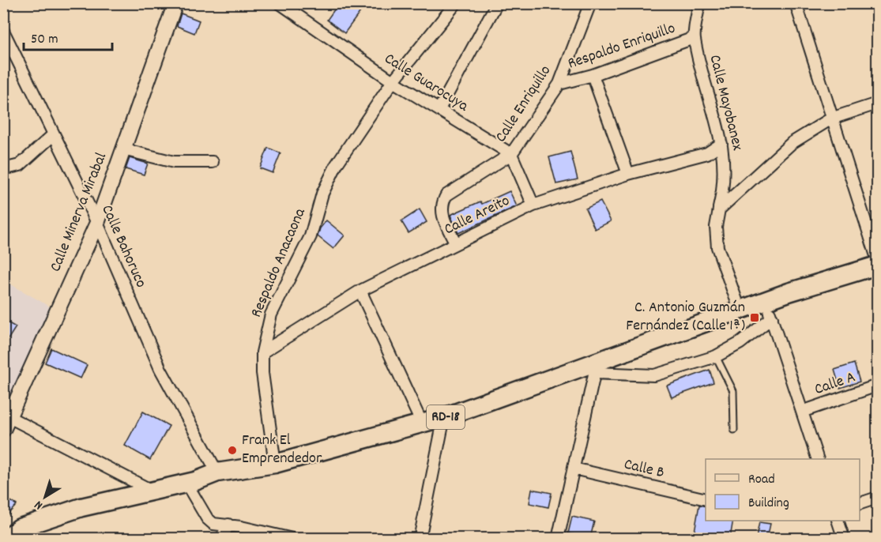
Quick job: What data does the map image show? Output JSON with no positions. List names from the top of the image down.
{
  "streets": {
    "main road": ["RD-18"],
    "street": [
      "Respaldo Enriquillo",
      "Calle Guarocuya",
      "Calle Mayobanex",
      "Calle Enriquillo",
      "Calle Minerva Mirabal",
      "Calle Areito",
      "Calle Bahoruco",
      "Respaldo Anacaona",
      "Calle A",
      "Calle B"
    ]
  },
  "crossings": [
    ["Respaldo Enriquillo", "Calle Mayobanex"],
    ["Respaldo Enriquillo", "Calle Enriquillo"],
    ["Calle Guarocuya", "Calle Enriquillo"],
    ["Calle Guarocuya", "Respaldo Anacaona"],
    ["Calle Mayobanex", "Calle Areito"],
    ["Calle Mayobanex", "RD-18"],
    ["Calle Enriquillo", "Calle Areito"],
    ["Calle Minerva Mirabal", "Calle Bahoruco"],
    ["Calle Areito", "Respaldo Anacaona"],
    ["Calle Bahoruco", "RD-18"],
    ["Respaldo Anacaona", "RD-18"]
  ],
  "places": {
    "transit": ["C. Antonio Guzmán Fernández (Calle 1ª)"],
    "other": ["Frank El Emprendedor"]
  },
  "legend": ["Road", "Building"],
  "scale_bar": "50 m",
  "north": "bottom left"
}
